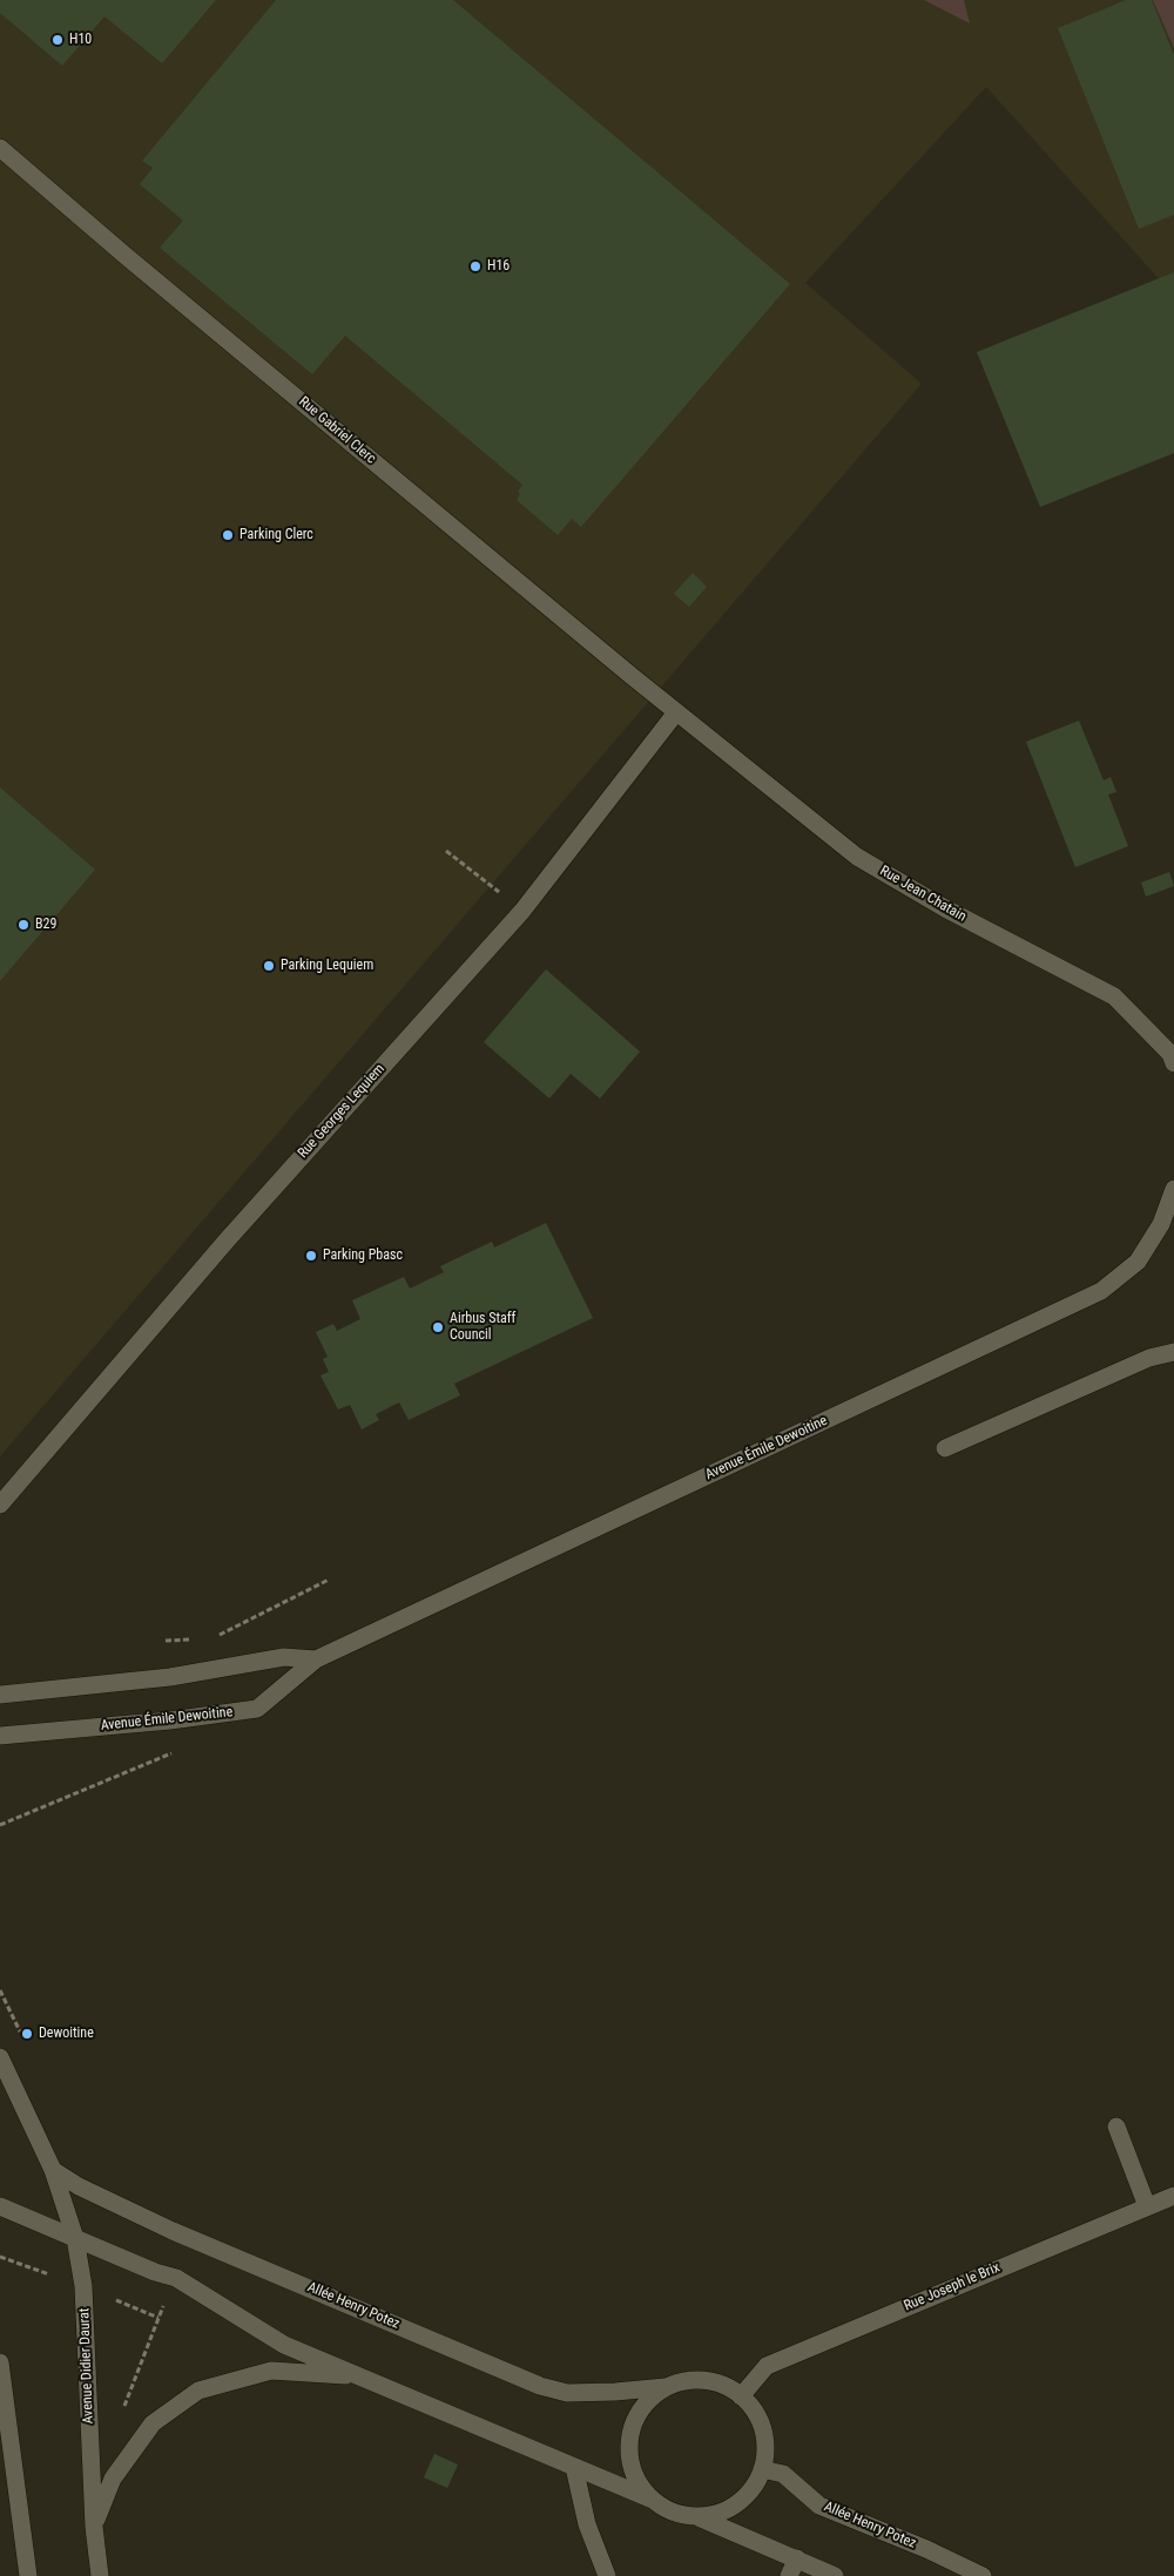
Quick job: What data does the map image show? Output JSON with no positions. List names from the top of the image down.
{
  "streets": {
    "street": [
      "Rue Gabriel Clerc",
      "Rue Jean Chatain",
      "Rue Georges Lequiem",
      "Avenue Émile Dewoitine",
      "Rue Joseph le Brix",
      "Allée Henry Potez",
      "Avenue Didier Daurat"
    ]
  },
  "crossings": [
    ["Rue Gabriel Clerc", "Rue Jean Chatain"],
    ["Rue Gabriel Clerc", "Rue Georges Lequiem"],
    ["Rue Jean Chatain", "Rue Georges Lequiem"],
    ["Rue Joseph le Brix", "Allée Henry Potez"],
    ["Allée Henry Potez", "Avenue Didier Daurat"]
  ],
  "places": [
    "H10",
    "H16",
    "Parking Clerc",
    "B29",
    "Parking Lequiem",
    "Parking Pbasc",
    "Airbus Staff Council",
    "Dewoitine"
  ]
}
